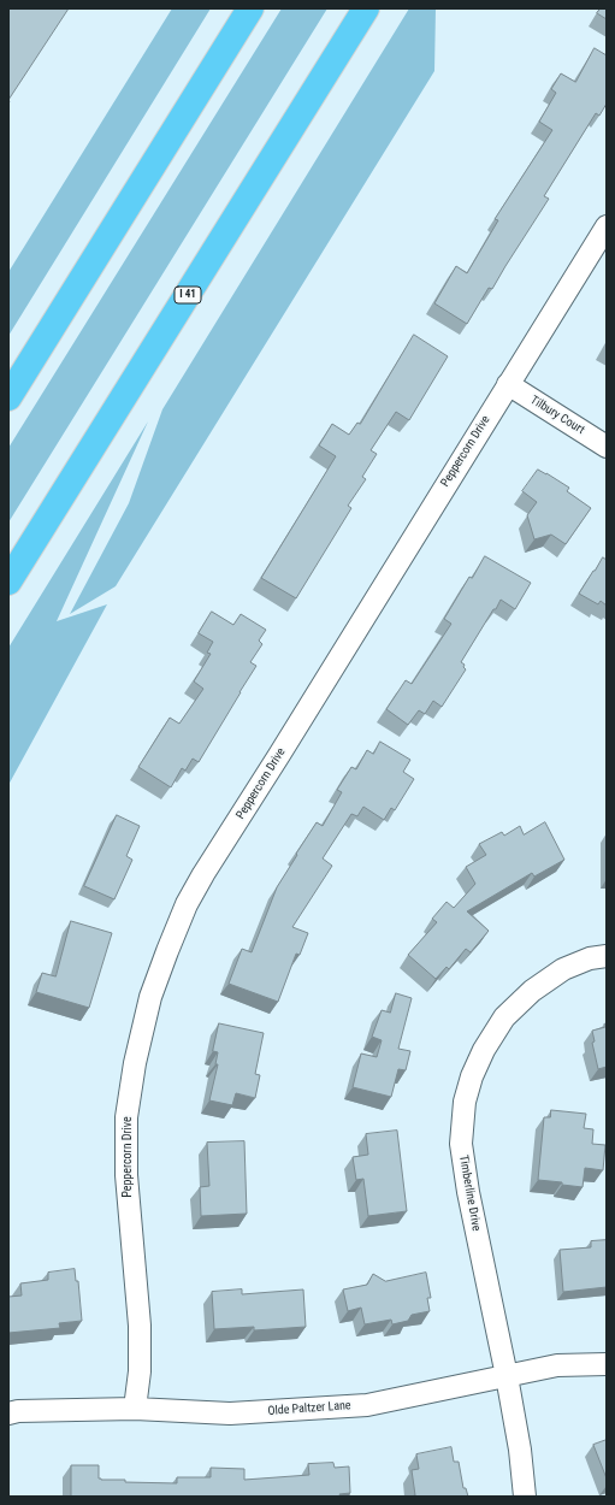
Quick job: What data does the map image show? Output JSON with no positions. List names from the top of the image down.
{
  "streets": {
    "highway": ["I 41"],
    "street": [
      "Tilbury Court",
      "Peppercorn Drive",
      "Timberline Drive",
      "Olde Paltzer Lane"
    ]
  },
  "crossings": [
    ["Tilbury Court", "Peppercorn Drive"],
    ["Peppercorn Drive", "Olde Paltzer Lane"],
    ["Timberline Drive", "Olde Paltzer Lane"]
  ]
}
